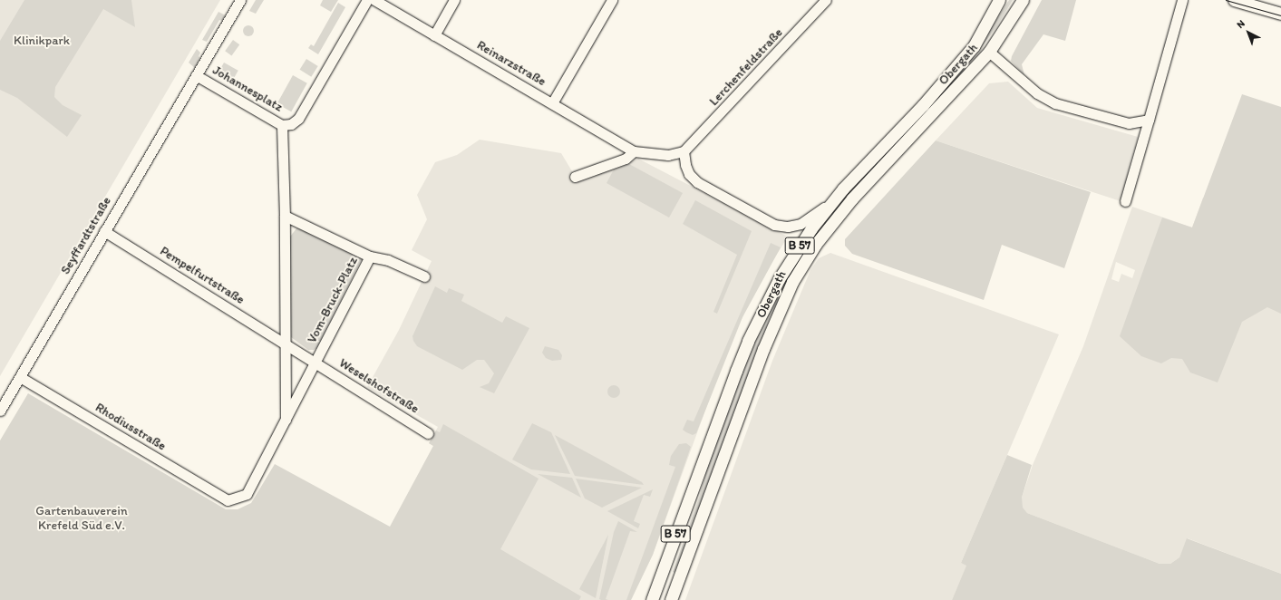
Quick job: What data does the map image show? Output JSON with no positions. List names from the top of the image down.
{
  "streets": {
    "main road": ["Obergath", "B 57"],
    "street": [
      "Reinarzstraße",
      "Lerchenfeldstraße",
      "Johannesplatz",
      "Seyffardtstraße",
      "Pempelfurtstraße",
      "Vom-Bruck-Platz",
      "Weselshofstraße",
      "Rhodiusstraße"
    ]
  },
  "crossings": [
    ["Reinarzstraße", "Lerchenfeldstraße"],
    ["Johannesplatz", "Seyffardtstraße"],
    ["Seyffardtstraße", "Pempelfurtstraße"],
    ["Seyffardtstraße", "Rhodiusstraße"],
    ["Pempelfurtstraße", "Vom-Bruck-Platz"],
    ["Vom-Bruck-Platz", "Weselshofstraße"],
    ["Vom-Bruck-Platz", "Rhodiusstraße"]
  ],
  "parks": ["Klinikpark", "Gartenbauverein Krefeld Süd e.V."],
  "north": "top left"
}
